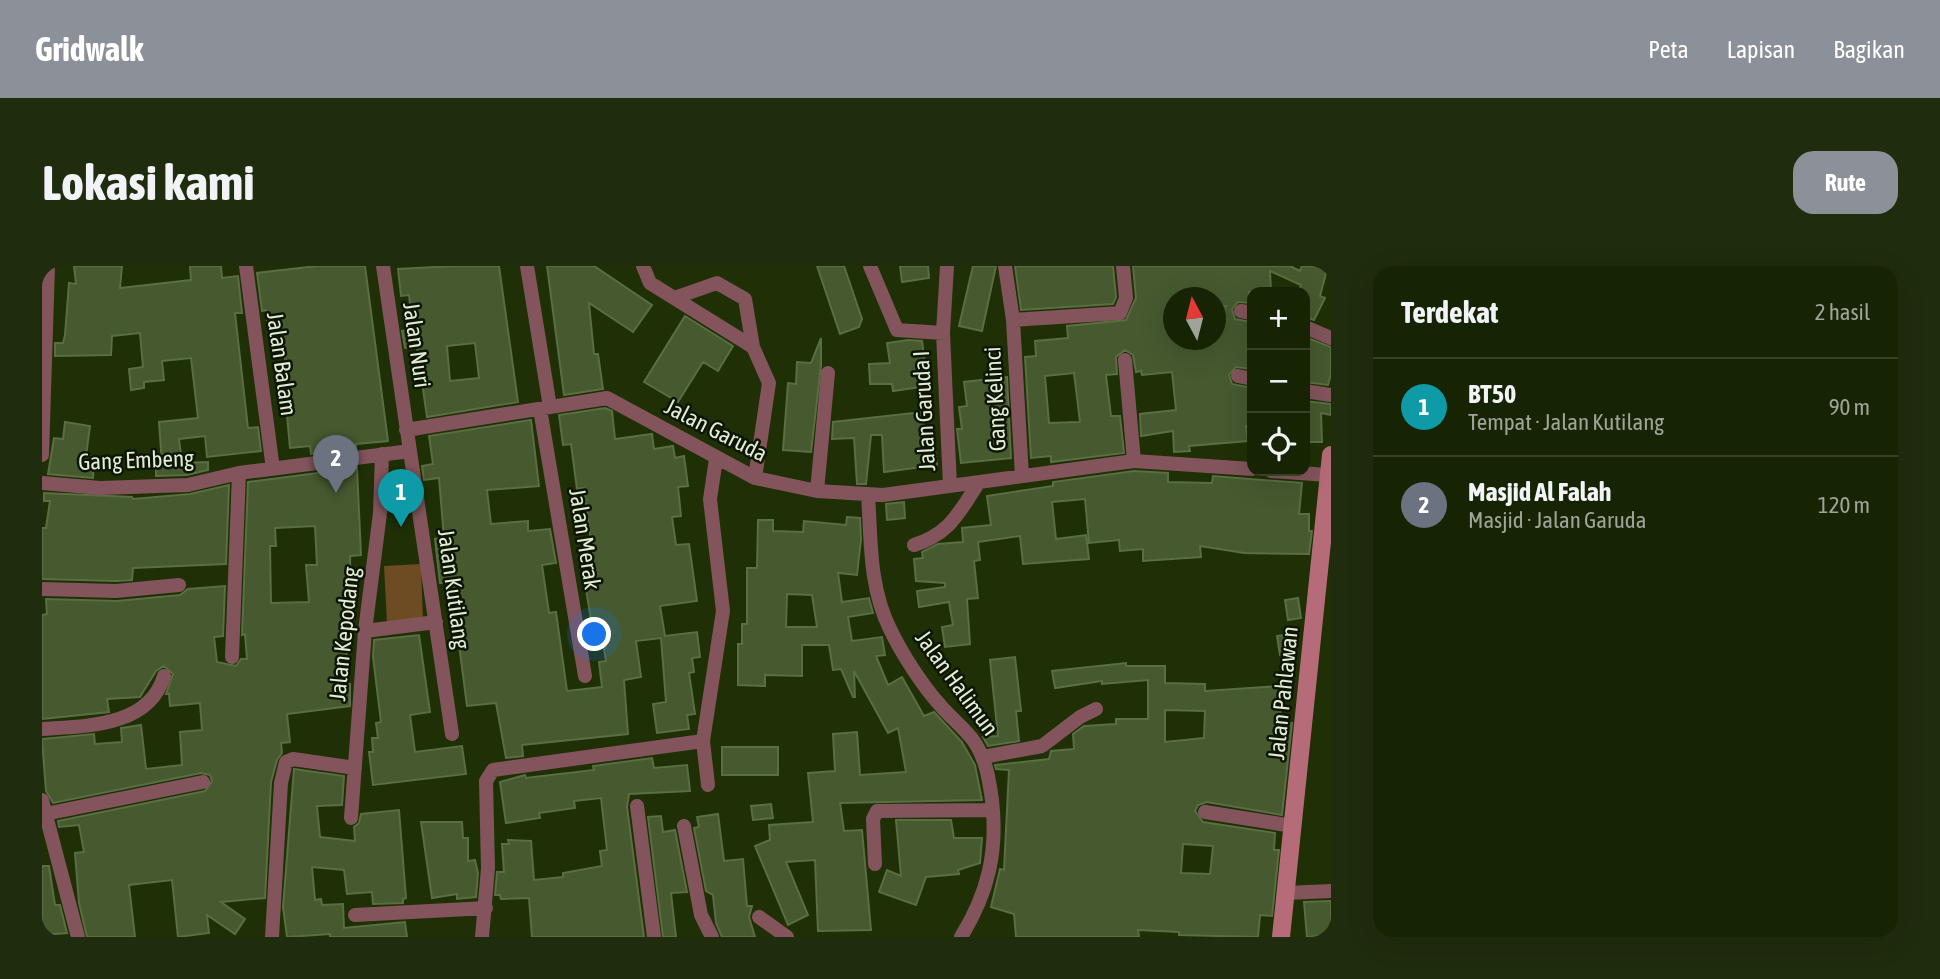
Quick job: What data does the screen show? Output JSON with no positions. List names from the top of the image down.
{
  "streets": {
    "main road": ["Jalan Pahlawan"],
    "street": [
      "Jalan Nuri",
      "Jalan Balam",
      "Gang Kelinci",
      "Jalan Garuda I",
      "Jalan Garuda",
      "Gang Embeng",
      "Jalan Merak",
      "Jalan Kutilang",
      "Jalan Kepodang",
      "Jalan Halimun"
    ]
  },
  "crossings": [
    ["Jalan Nuri", "Jalan Garuda"],
    ["Jalan Balam", "Gang Embeng"],
    ["Gang Kelinci", "Jalan Garuda"],
    ["Jalan Garuda I", "Jalan Garuda"],
    ["Jalan Garuda", "Jalan Merak"],
    ["Jalan Garuda", "Jalan Halimun"]
  ],
  "north": "top",
  "page": {
    "header": "Gridwalk",
    "nav": ["Peta", "Lapisan", "Bagikan"],
    "buttons": "Rute",
    "title": "Lokasi kami",
    "heading": ["Terdekat", "2 hasil"],
    "map_buttons": ["+", "−"],
    "list": [
      {
        "mark": "1",
        "name": "BT50",
        "note": "Tempat · Jalan Kutilang",
        "value": "90 m"
      },
      {
        "mark": "2",
        "name": "Masjid Al Falah",
        "note": "Masjid · Jalan Garuda",
        "value": "120 m"
      }
    ],
    "pins": ["2", "1"]
  }
}
